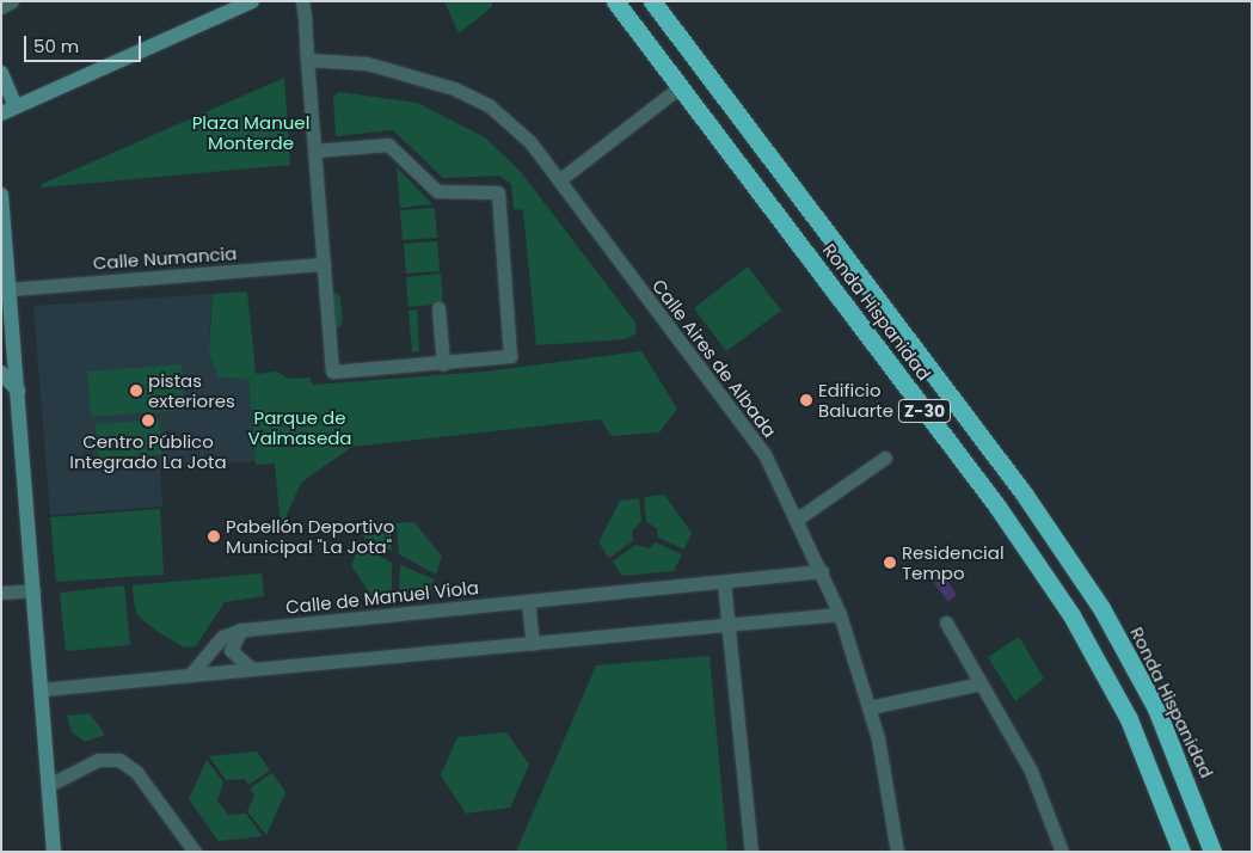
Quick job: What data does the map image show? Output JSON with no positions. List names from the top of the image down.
{
  "streets": {
    "highway": ["Ronda Hispanidad", "Z-30"],
    "street": ["Calle Numancia", "Calle Aires de Albada", "Calle de Manuel Viola"]
  },
  "crossings": [
    ["Calle Aires de Albada", "Calle de Manuel Viola"]
  ],
  "parks": ["Plaza Manuel Monterde", "Parque de Valmaseda"],
  "places": [
    "pistas exteriores",
    "Edificio Baluarte",
    "Centro Público Integrado La Jota",
    "Pabellón Deportivo Municipal \"La Jota\"",
    "Residencial Tempo"
  ],
  "scale_bar": "50 m"
}
